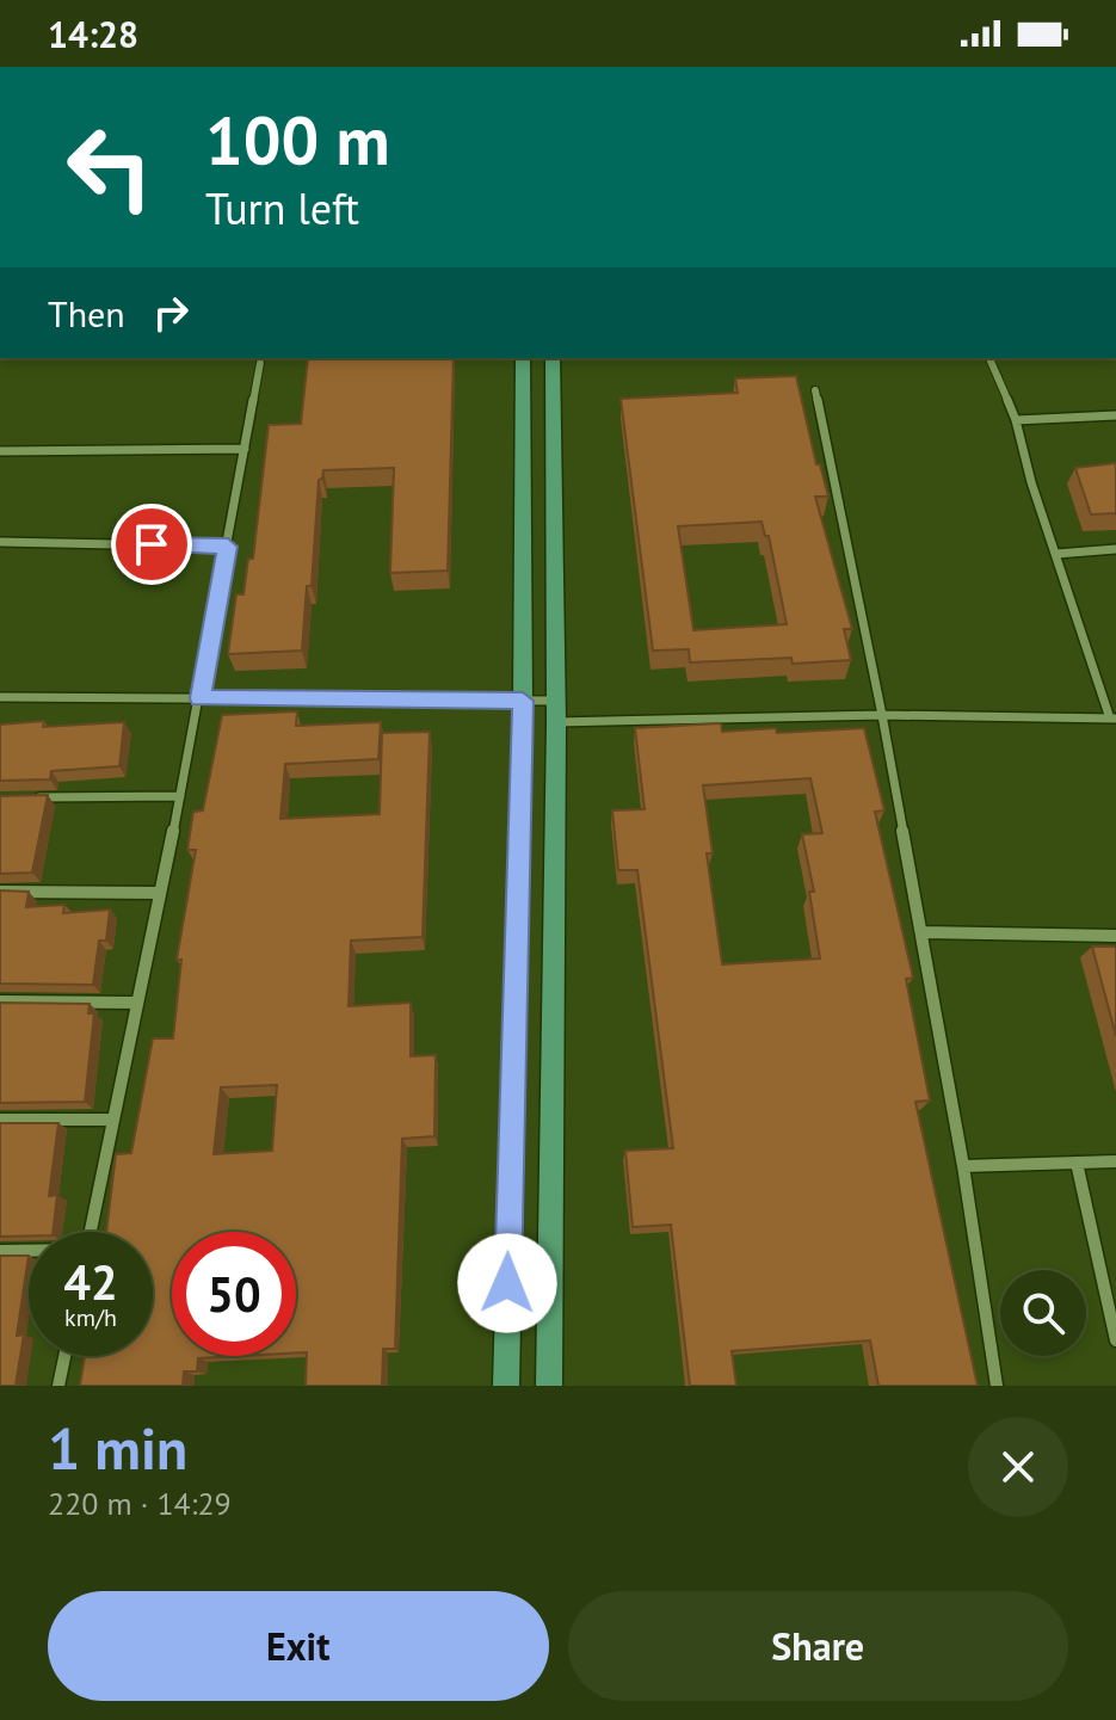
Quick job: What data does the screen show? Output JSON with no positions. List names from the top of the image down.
{
  "page": {
    "status": "14:28",
    "turn": ["100 m", "Turn left"],
    "then": "Then",
    "speed": "42 km/h",
    "limit": "50",
    "heading": ["1 min", "220 m · 14:29"],
    "buttons": ["Exit", "Share"]
  }
}
